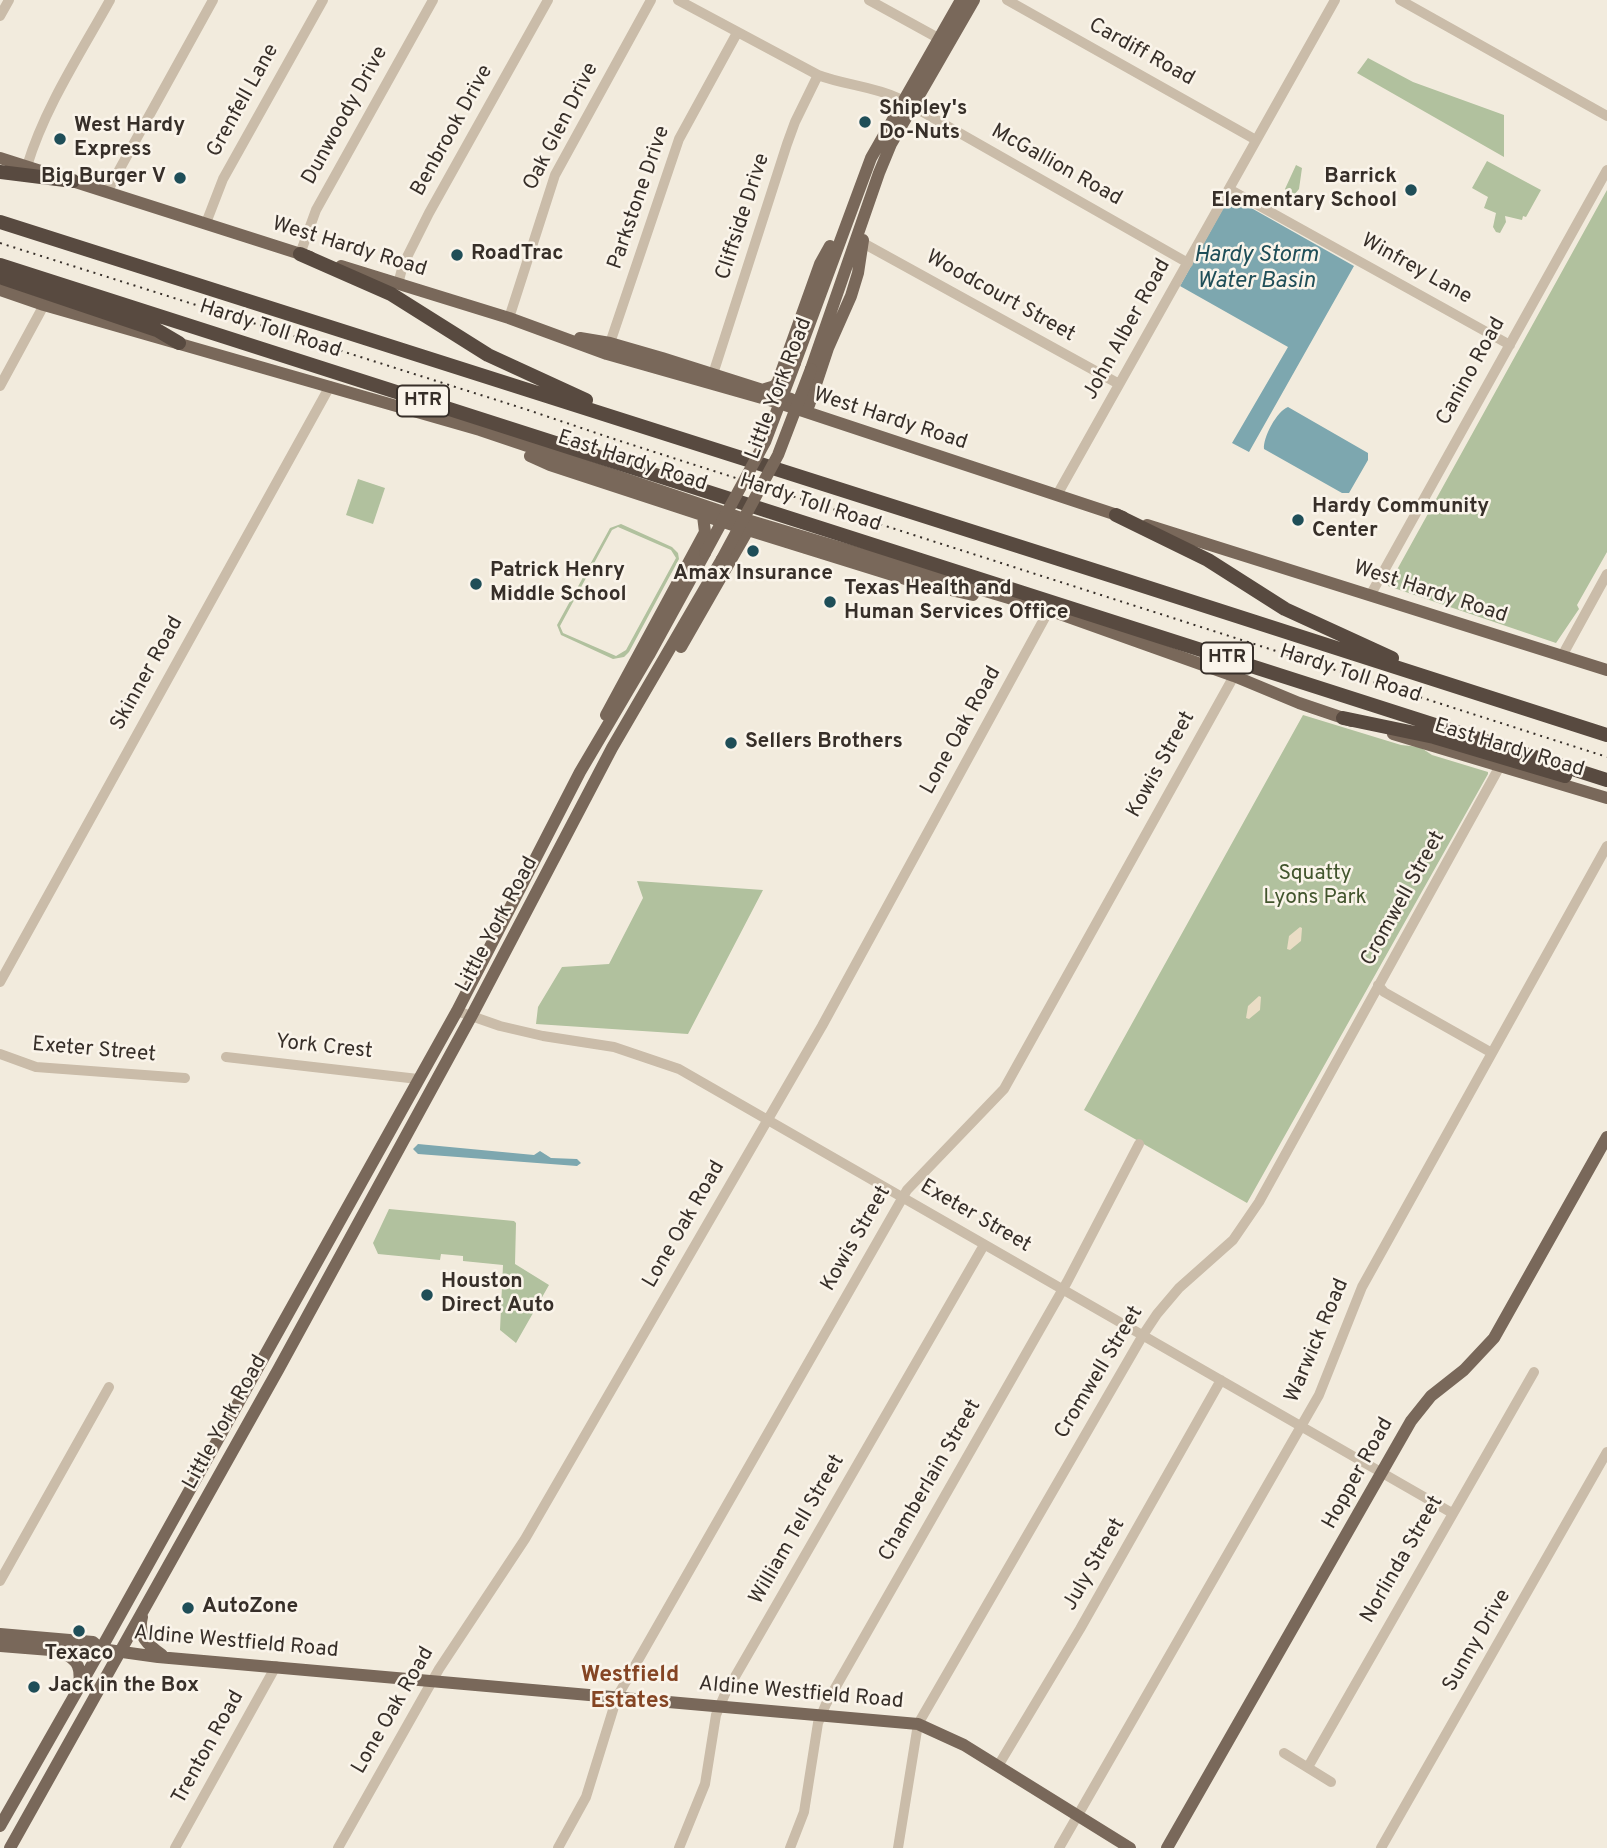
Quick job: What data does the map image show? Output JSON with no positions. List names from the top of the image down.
{
  "streets": {
    "highway": ["Hardy Toll Road", "HTR"],
    "main road": [
      "West Hardy Road",
      "Little York Road",
      "East Hardy Road",
      "Hopper Road",
      "Aldine Westfield Road"
    ],
    "street": [
      "Cardiff Road",
      "Grenfell Lane",
      "Dunwoody Drive",
      "Oak Glen Drive",
      "Benbrook Drive",
      "McGallion Road",
      "Parkstone Drive",
      "Cliffside Drive",
      "Winfrey Lane",
      "Woodcourt Street",
      "John Alber Road",
      "Canino Road",
      "Skinner Road",
      "Lone Oak Road",
      "Kowis Street",
      "Cromwell Street",
      "York Crest",
      "Exeter Street",
      "Warwick Road",
      "Chamberlain Street",
      "William Tell Street",
      "Norlinda Street",
      "July Street",
      "Sunny Drive",
      "Trenton Road"
    ]
  },
  "crossings": [
    ["Cardiff Road", "John Alber Road"],
    ["Grenfell Lane", "West Hardy Road"],
    ["Dunwoody Drive", "West Hardy Road"],
    ["Oak Glen Drive", "West Hardy Road"],
    ["Benbrook Drive", "West Hardy Road"],
    ["McGallion Road", "Parkstone Drive"],
    ["McGallion Road", "Cliffside Drive"],
    ["McGallion Road", "John Alber Road"],
    ["McGallion Road", "Little York Road"],
    ["West Hardy Road", "John Alber Road"],
    ["West Hardy Road", "Canino Road"],
    ["West Hardy Road", "Little York Road"],
    ["Winfrey Lane", "John Alber Road"],
    ["Winfrey Lane", "Canino Road"],
    ["Woodcourt Street", "John Alber Road"],
    ["Little York Road", "East Hardy Road"],
    ["Little York Road", "York Crest"],
    ["Little York Road", "Exeter Street"],
    ["Little York Road", "Aldine Westfield Road"],
    ["East Hardy Road", "Skinner Road"],
    ["East Hardy Road", "Lone Oak Road"],
    ["East Hardy Road", "Kowis Street"],
    ["East Hardy Road", "Cromwell Street"],
    ["Lone Oak Road", "Exeter Street"],
    ["Lone Oak Road", "Aldine Westfield Road"],
    ["Kowis Street", "Exeter Street"],
    ["Kowis Street", "Aldine Westfield Road"],
    ["Cromwell Street", "Exeter Street"],
    ["Cromwell Street", "Aldine Westfield Road"],
    ["Exeter Street", "Warwick Road"],
    ["Exeter Street", "Hopper Road"],
    ["Exeter Street", "Chamberlain Street"],
    ["Exeter Street", "William Tell Street"],
    ["Exeter Street", "Norlinda Street"],
    ["Exeter Street", "July Street"],
    ["Warwick Road", "Aldine Westfield Road"],
    ["Chamberlain Street", "Aldine Westfield Road"],
    ["William Tell Street", "Aldine Westfield Road"],
    ["July Street", "Aldine Westfield Road"],
    ["Aldine Westfield Road", "Trenton Road"]
  ],
  "districts": ["Westfield Estates"],
  "water": ["Hardy Storm Water Basin"],
  "parks": ["Squatty Lyons Park"],
  "places": [
    "Shipley's Do-Nuts",
    "West Hardy Express",
    "Big Burger V",
    "Barrick Elementary School",
    "RoadTrac",
    "Hardy Community Center",
    "Amax Insurance",
    "Patrick Henry Middle School",
    "Texas Health and Human Services Office",
    "Sellers Brothers",
    "Houston Direct Auto",
    "AutoZone",
    "Texaco",
    "Jack in the Box"
  ]
}
